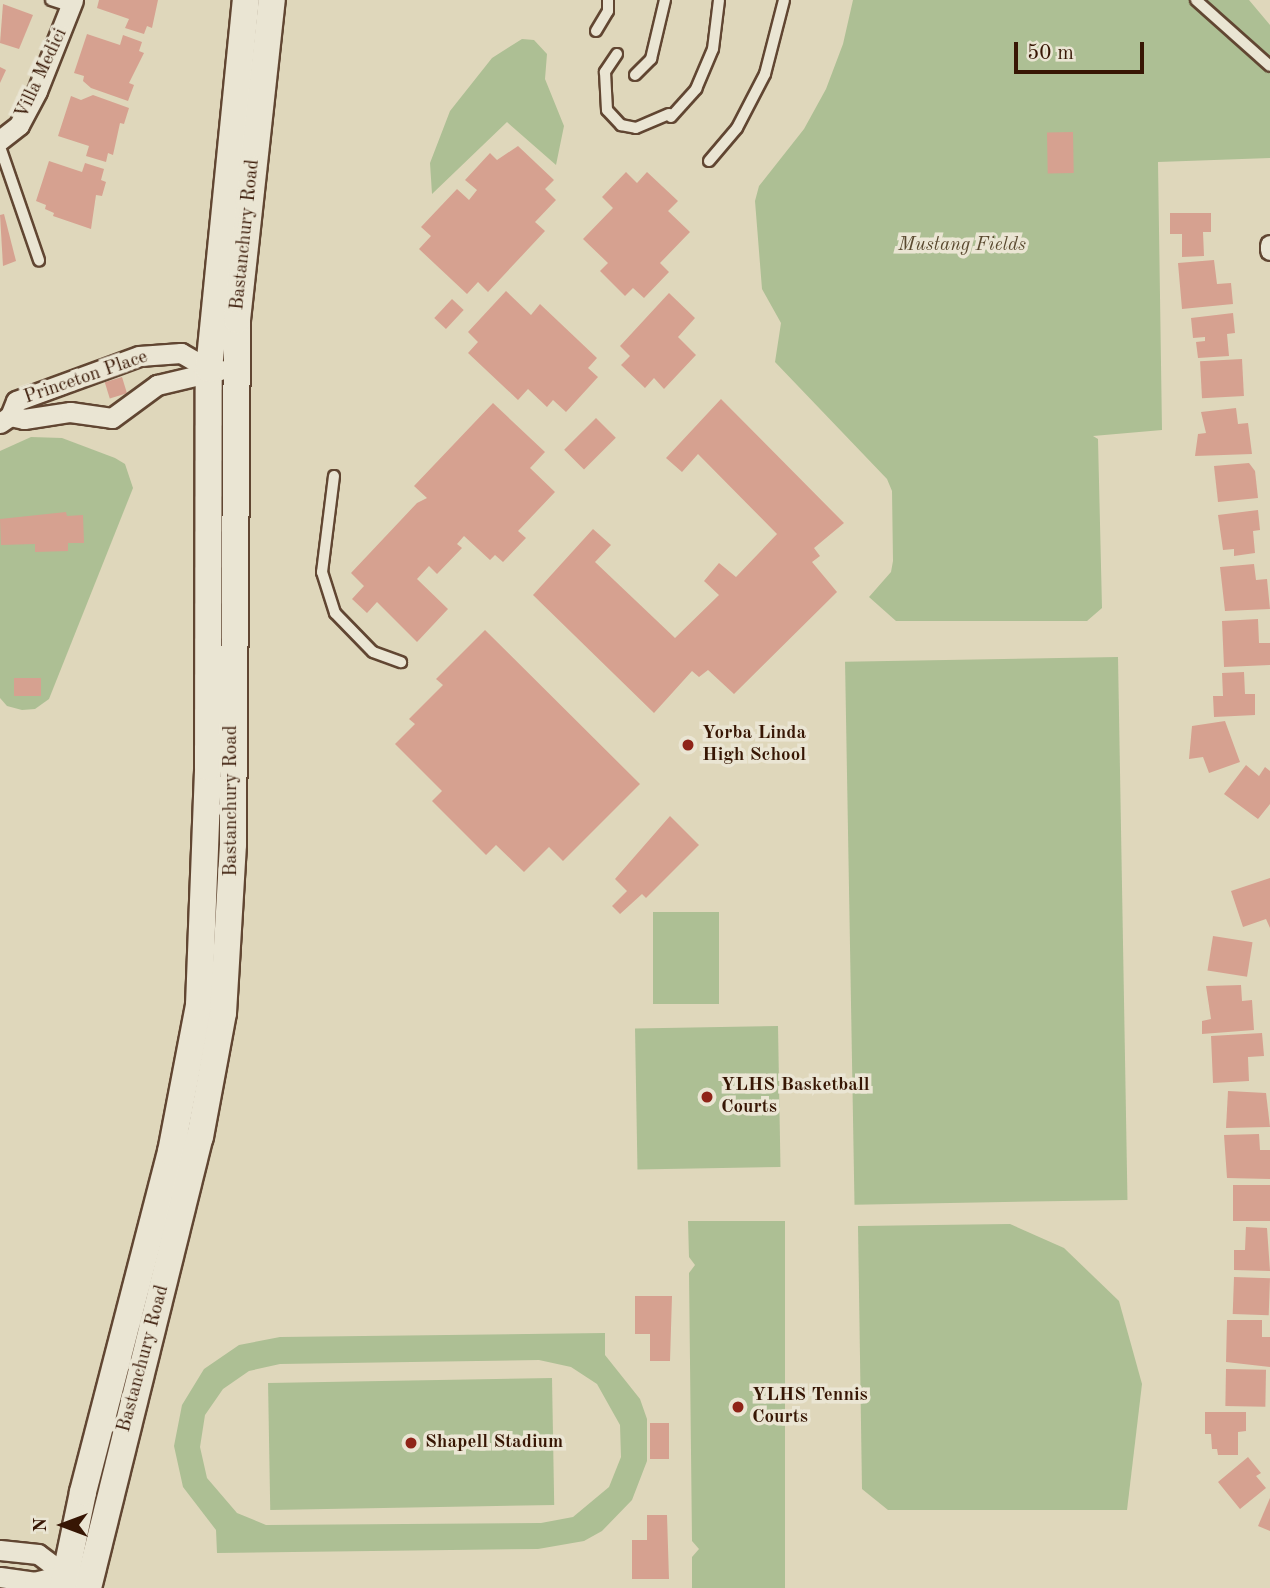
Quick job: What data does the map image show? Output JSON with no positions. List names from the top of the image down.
{
  "streets": {
    "main road": ["Bastanchury Road"],
    "street": ["Villa Medici", "Princeton Place"]
  },
  "crossings": [
    ["Bastanchury Road", "Princeton Place"]
  ],
  "parks": ["Mustang Fields"],
  "places": [
    "Yorba Linda High School",
    "YLHS Basketball Courts",
    "YLHS Tennis Courts",
    "Shapell Stadium"
  ],
  "scale_bar": "50 m",
  "north": "left"
}
